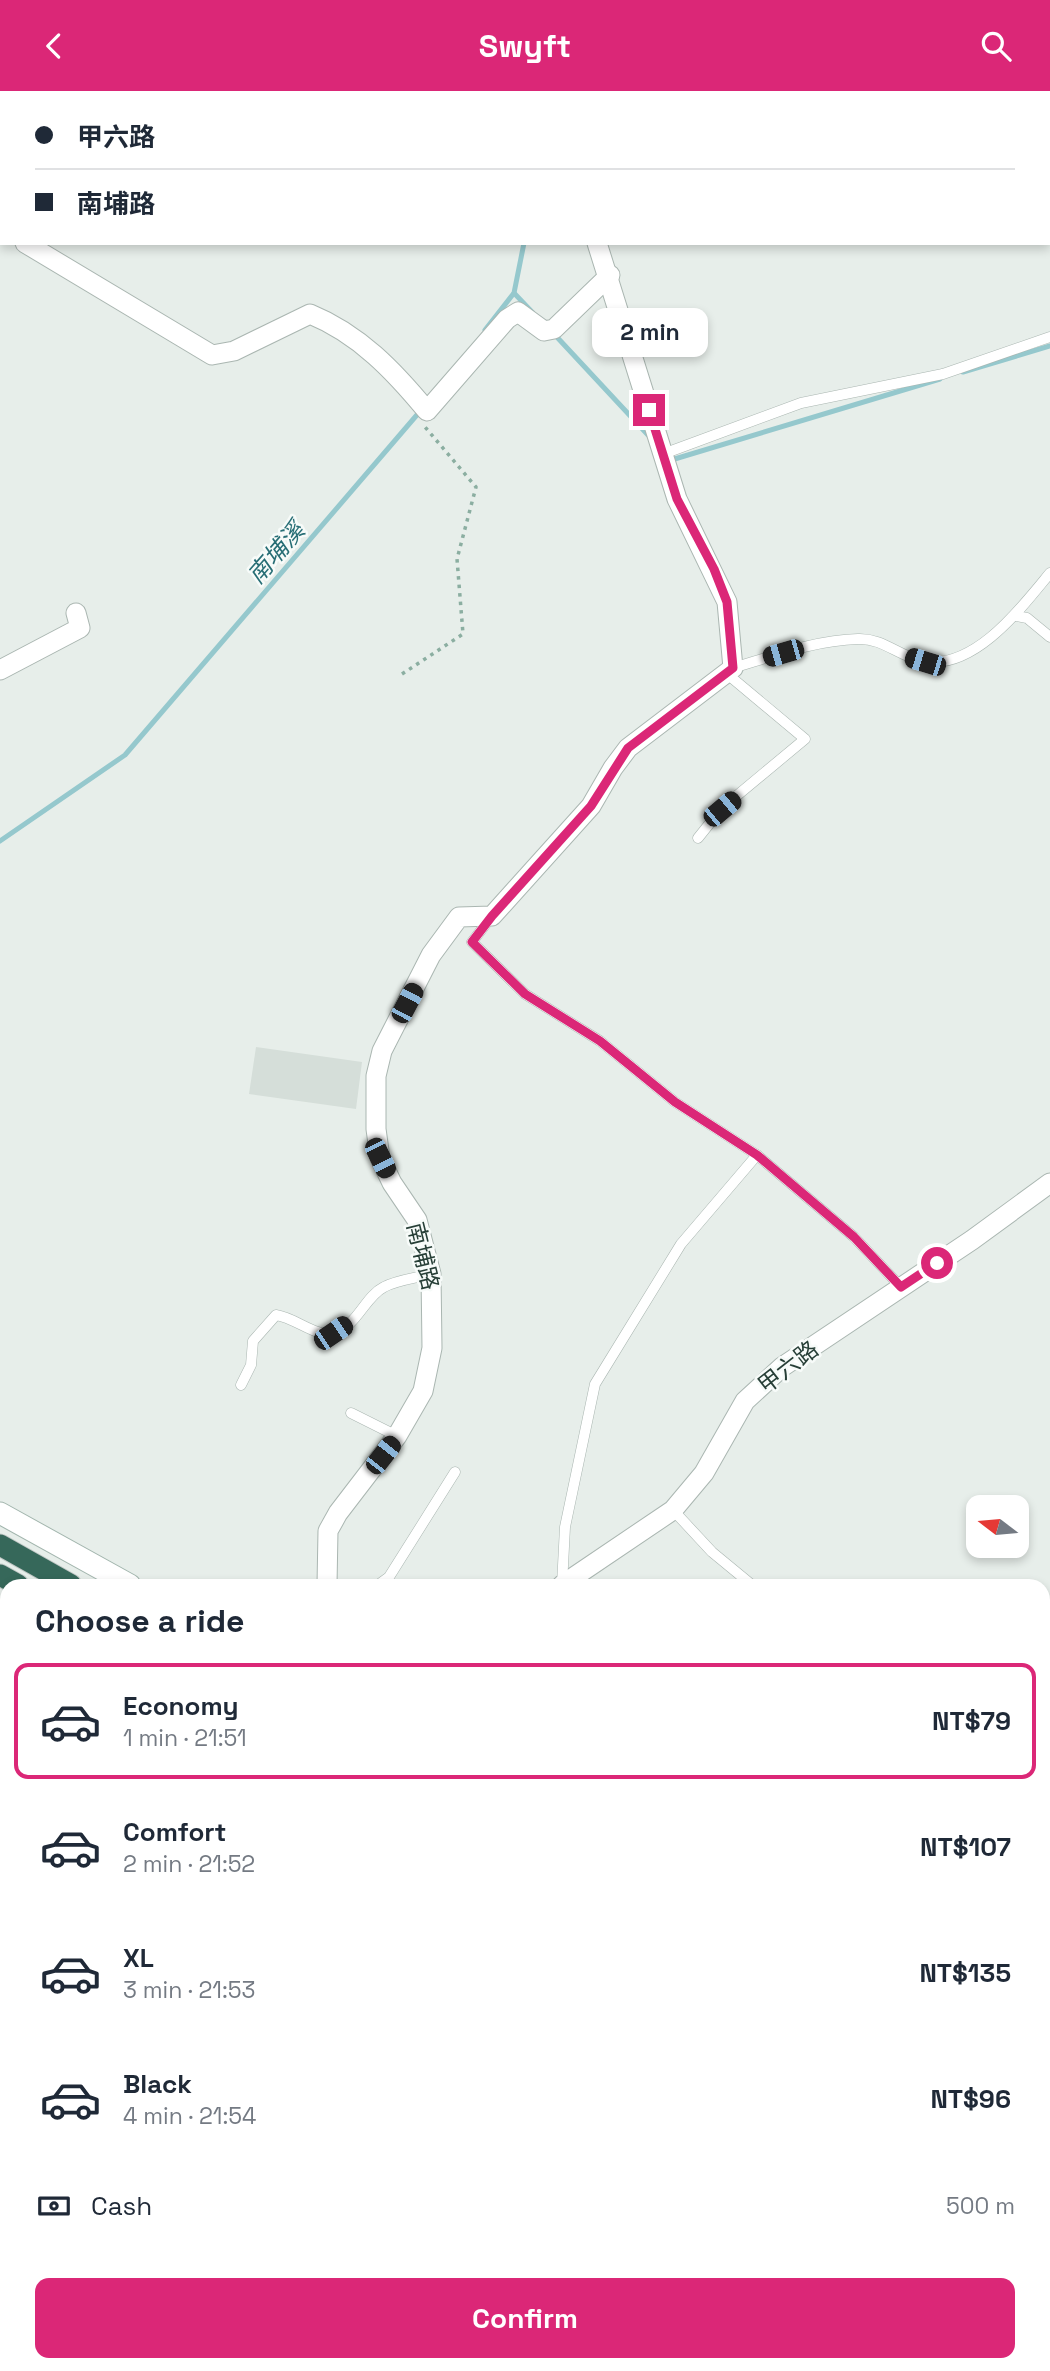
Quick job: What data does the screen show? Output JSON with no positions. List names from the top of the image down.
{
  "streets": {
    "street": ["南埔路", "甲六路"]
  },
  "water": ["南埔溪"],
  "north": "left",
  "page": {
    "header": "Swyft",
    "banner": ["甲六路", "南埔路"],
    "bubble": "2 min",
    "heading": "Choose a ride",
    "list": [
      {
        "name": "Economy",
        "note": "1 min · 21:51",
        "value": "NT$79"
      },
      {
        "name": "Comfort",
        "note": "2 min · 21:52",
        "value": "NT$107"
      },
      {
        "name": "XL",
        "note": "3 min · 21:53",
        "value": "NT$135"
      },
      {
        "name": "Black",
        "note": "4 min · 21:54",
        "value": "NT$96"
      }
    ],
    "pay": ["Cash", "500 m"],
    "buttons": "Confirm"
  }
}
